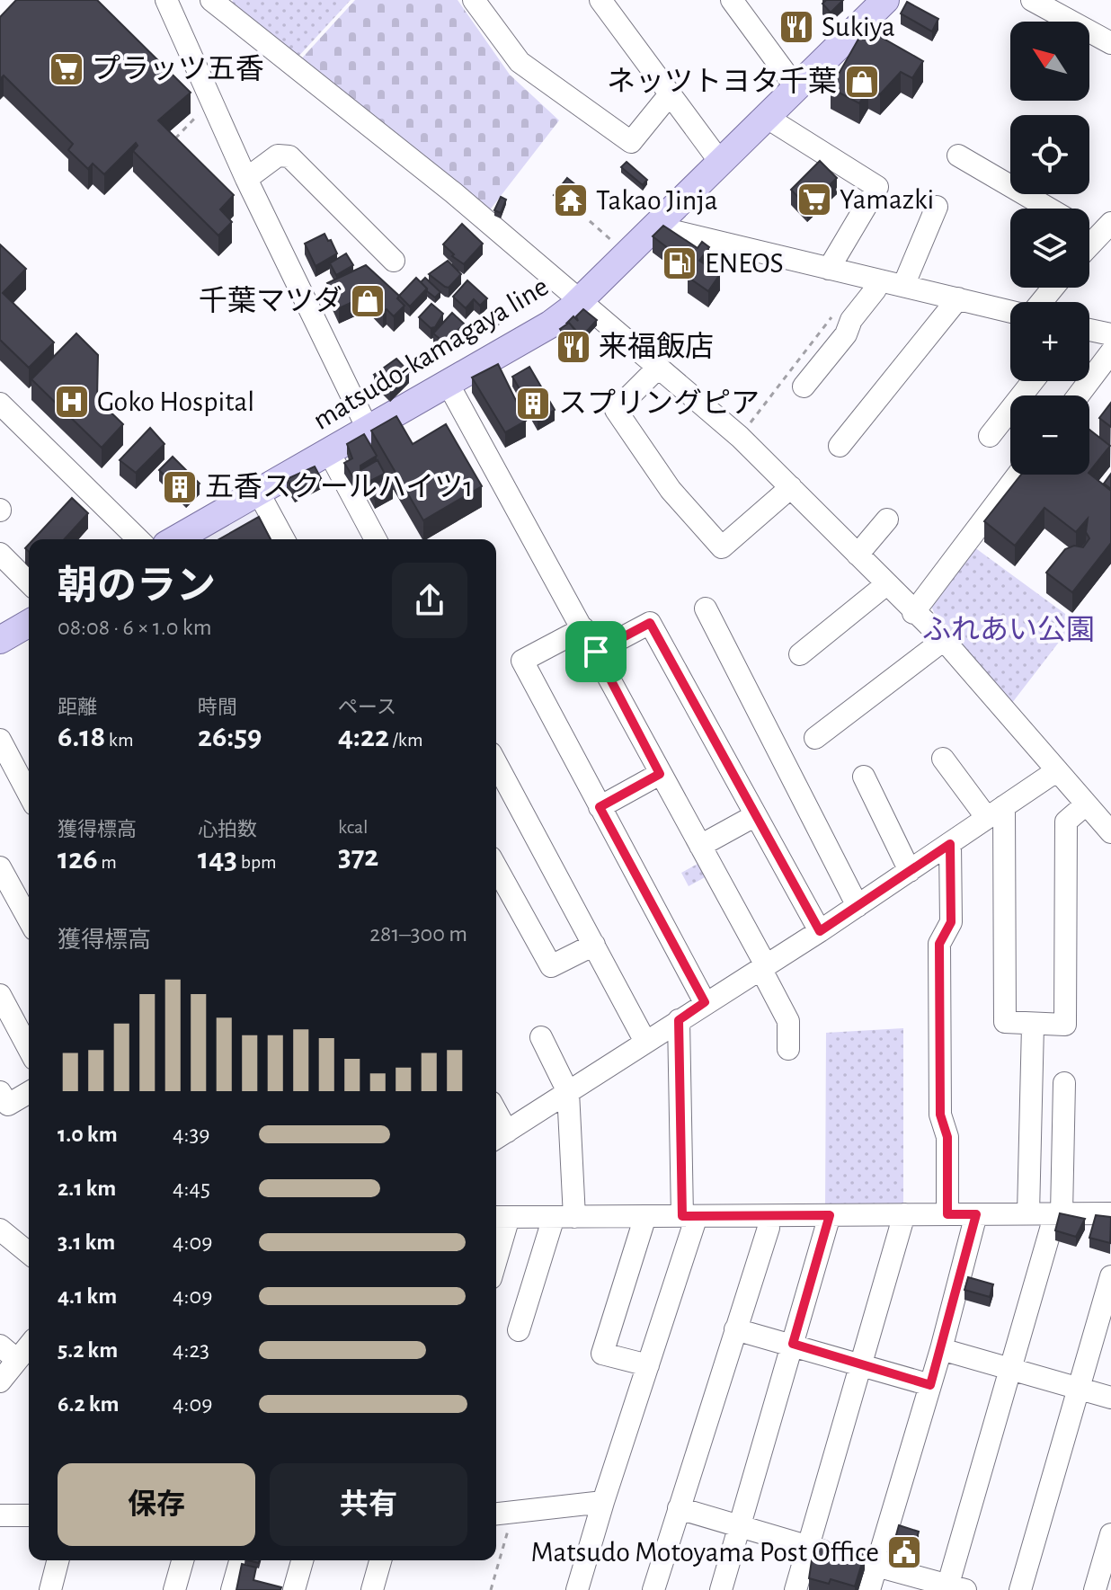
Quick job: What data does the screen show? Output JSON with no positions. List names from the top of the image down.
{
  "streets": {
    "main road": ["matsudo-kamagaya line"]
  },
  "parks": ["ふれあい公園"],
  "places": {
    "restaurant": ["Sukiya", "来福飯店"],
    "supermarket": ["プラッツ五香", "Yamazki"],
    "shop": ["ネッツトヨタ千葉", "千葉マツダ"],
    "temple": ["Takao Jinja"],
    "fuel station": ["ENEOS"],
    "hospital": ["Goko Hospital"],
    "building": ["スプリングピア", "五香スクールハイツ1"],
    "public building": ["Matsudo Motoyama Post Office"]
  },
  "north": "top left",
  "page": {
    "map_buttons": ["+", "−"],
    "heading": ["朝のラン", "08:08 · 6 × 1.0 km"],
    "stats": [
      ["距離", "6.18 km"],
      ["時間", "26:59"],
      ["ペース", "4:22 /km"],
      ["獲得標高", "126 m"],
      ["心拍数", "143 bpm"],
      ["kcal", "372"]
    ],
    "chart": ["獲得標高", "281–300 m"],
    "list": [
      {
        "name": "1.0 km",
        "note": "4:39"
      },
      {
        "name": "2.1 km",
        "note": "4:45"
      },
      {
        "name": "3.1 km",
        "note": "4:09"
      },
      {
        "name": "4.1 km",
        "note": "4:09"
      },
      {
        "name": "5.2 km",
        "note": "4:23"
      },
      {
        "name": "6.2 km",
        "note": "4:09"
      }
    ],
    "buttons": ["保存", "共有"]
  }
}
